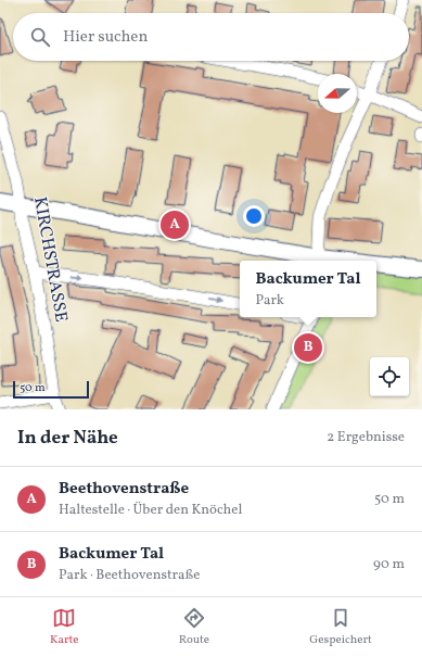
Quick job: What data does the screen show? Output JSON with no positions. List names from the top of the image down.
{
  "streets": {
    "street": ["KIRCHSTRASSE"]
  },
  "scale_bar": "50 m",
  "north": "left",
  "page": {
    "search": "Hier suchen",
    "pins": ["A", "B"],
    "popup": ["Backumer Tal", "Park"],
    "scale": "50 m",
    "heading": ["In der Nähe", "2 Ergebnisse"],
    "list": [
      {
        "mark": "A",
        "name": "Beethovenstraße",
        "note": "Haltestelle · Über den Knöchel",
        "value": "50 m"
      },
      {
        "mark": "B",
        "name": "Backumer Tal",
        "note": "Park · Beethovenstraße",
        "value": "90 m"
      }
    ],
    "nav": ["Karte", "Route", "Gespeichert"]
  }
}
